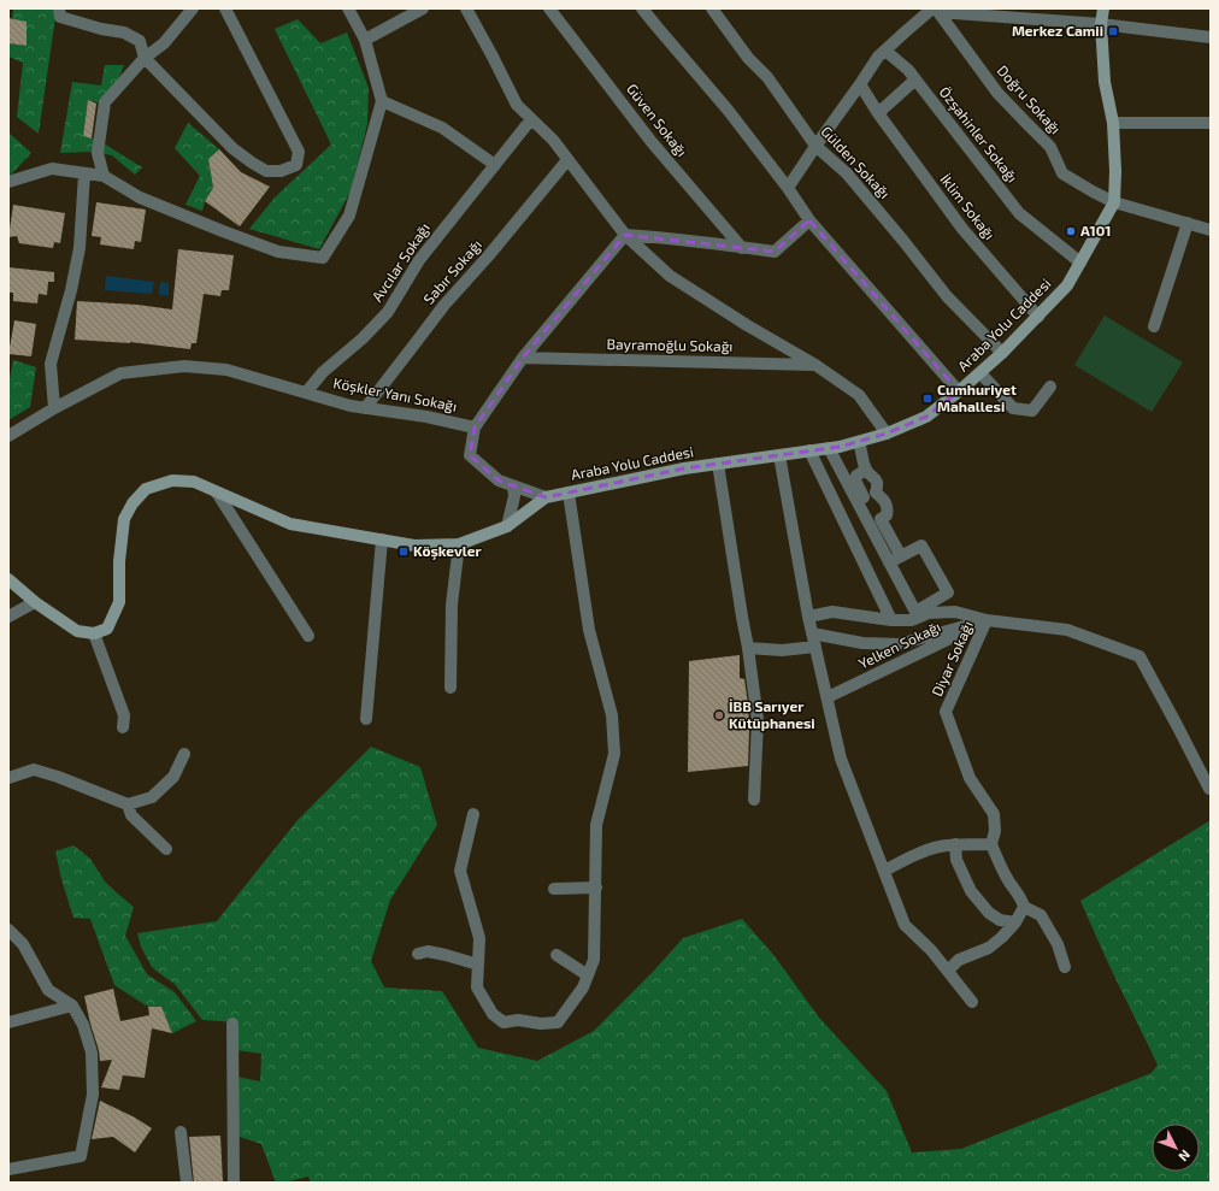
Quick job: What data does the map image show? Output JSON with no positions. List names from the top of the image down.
{
  "streets": {
    "street": [
      "Doğru Sokağı",
      "Güven Sokağı",
      "Özşahinler Sokağı",
      "Gülden Sokağı",
      "İklim Sokağı",
      "Avcılar Sokağı",
      "Sabır Sokağı",
      "Araba Yolu Caddesi",
      "Bayramoğlu Sokağı",
      "Köşkler Yanı Sokağı",
      "Yelken Sokağı",
      "Diyar Sokağı"
    ]
  },
  "crossings": [
    ["Doğru Sokağı", "Araba Yolu Caddesi"],
    ["Özşahinler Sokağı", "Araba Yolu Caddesi"],
    ["Gülden Sokağı", "Araba Yolu Caddesi"],
    ["İklim Sokağı", "Araba Yolu Caddesi"],
    ["Avcılar Sokağı", "Köşkler Yanı Sokağı"],
    ["Sabır Sokağı", "Köşkler Yanı Sokağı"],
    ["Yelken Sokağı", "Diyar Sokağı"]
  ],
  "places": {
    "transit": ["Merkez Camii", "Cumhuriyet Mahallesi", "Köşkevler"],
    "other": ["A101", "İBB Sarıyer Kütüphanesi"]
  },
  "north": "bottom right"
}
